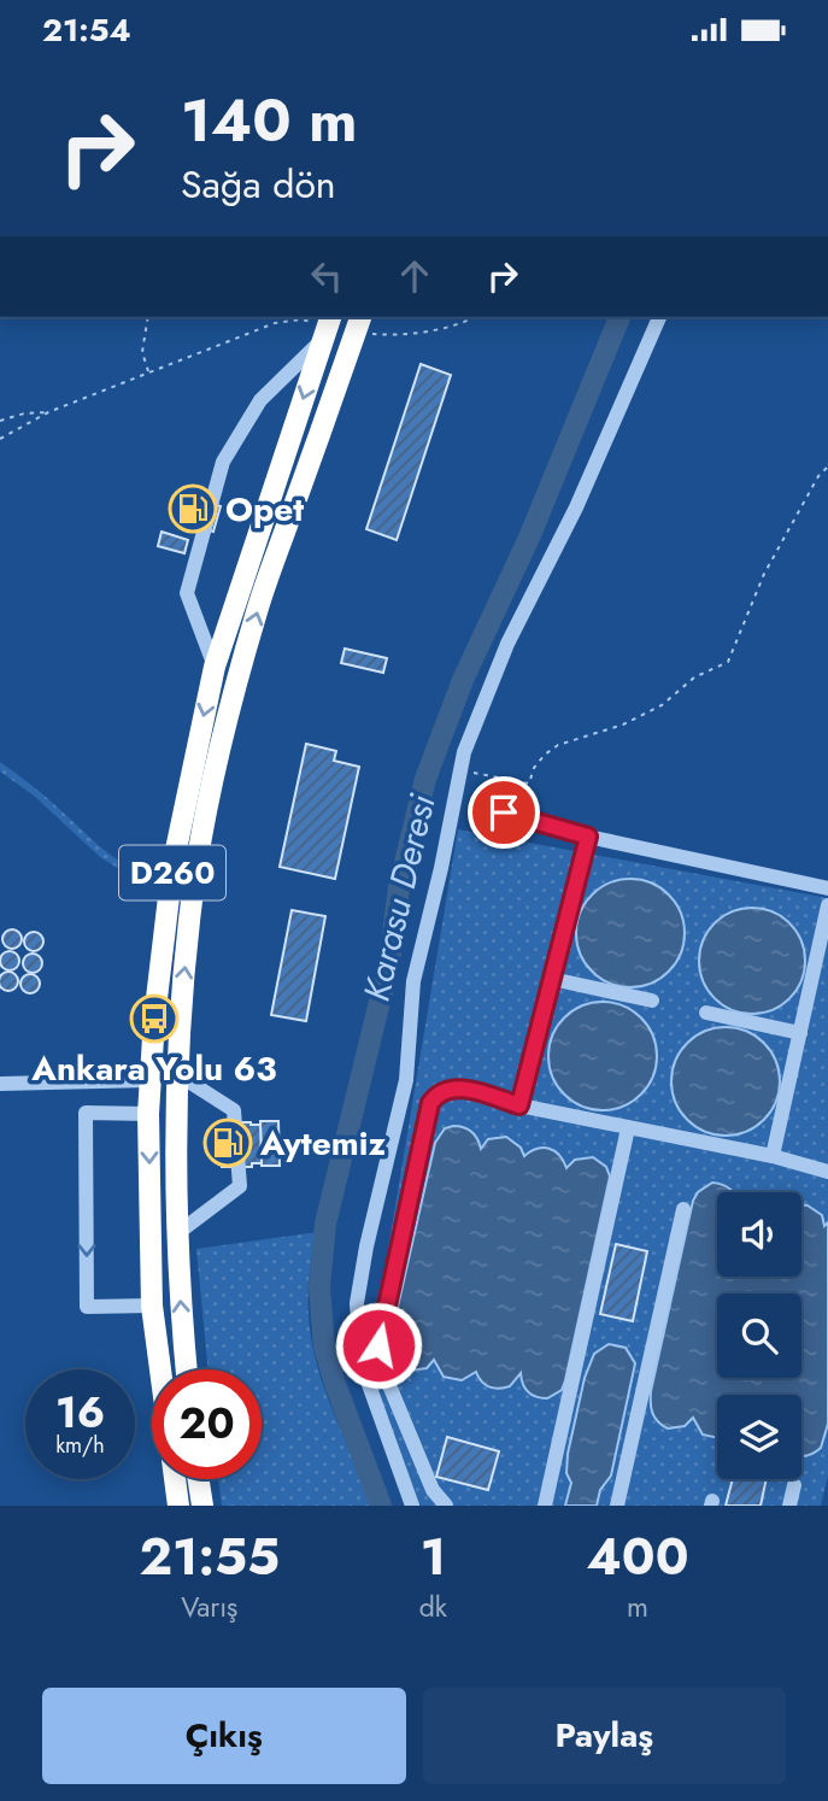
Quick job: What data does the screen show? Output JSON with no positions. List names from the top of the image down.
{
  "streets": {
    "highway": ["D260"]
  },
  "water": ["Karasu Deresi"],
  "places": {
    "fuel station": ["Opet", "Aytemiz"],
    "bus stop": ["Ankara Yolu 63"]
  },
  "page": {
    "status": "21:54",
    "turn": ["140 m", "Sağa dön"],
    "speed": "16 km/h",
    "limit": "20",
    "eta": [
      "21:55",
      "Varış",
      "1",
      "dk",
      "400",
      "m"
    ],
    "buttons": ["Çıkış", "Paylaş"]
  }
}
